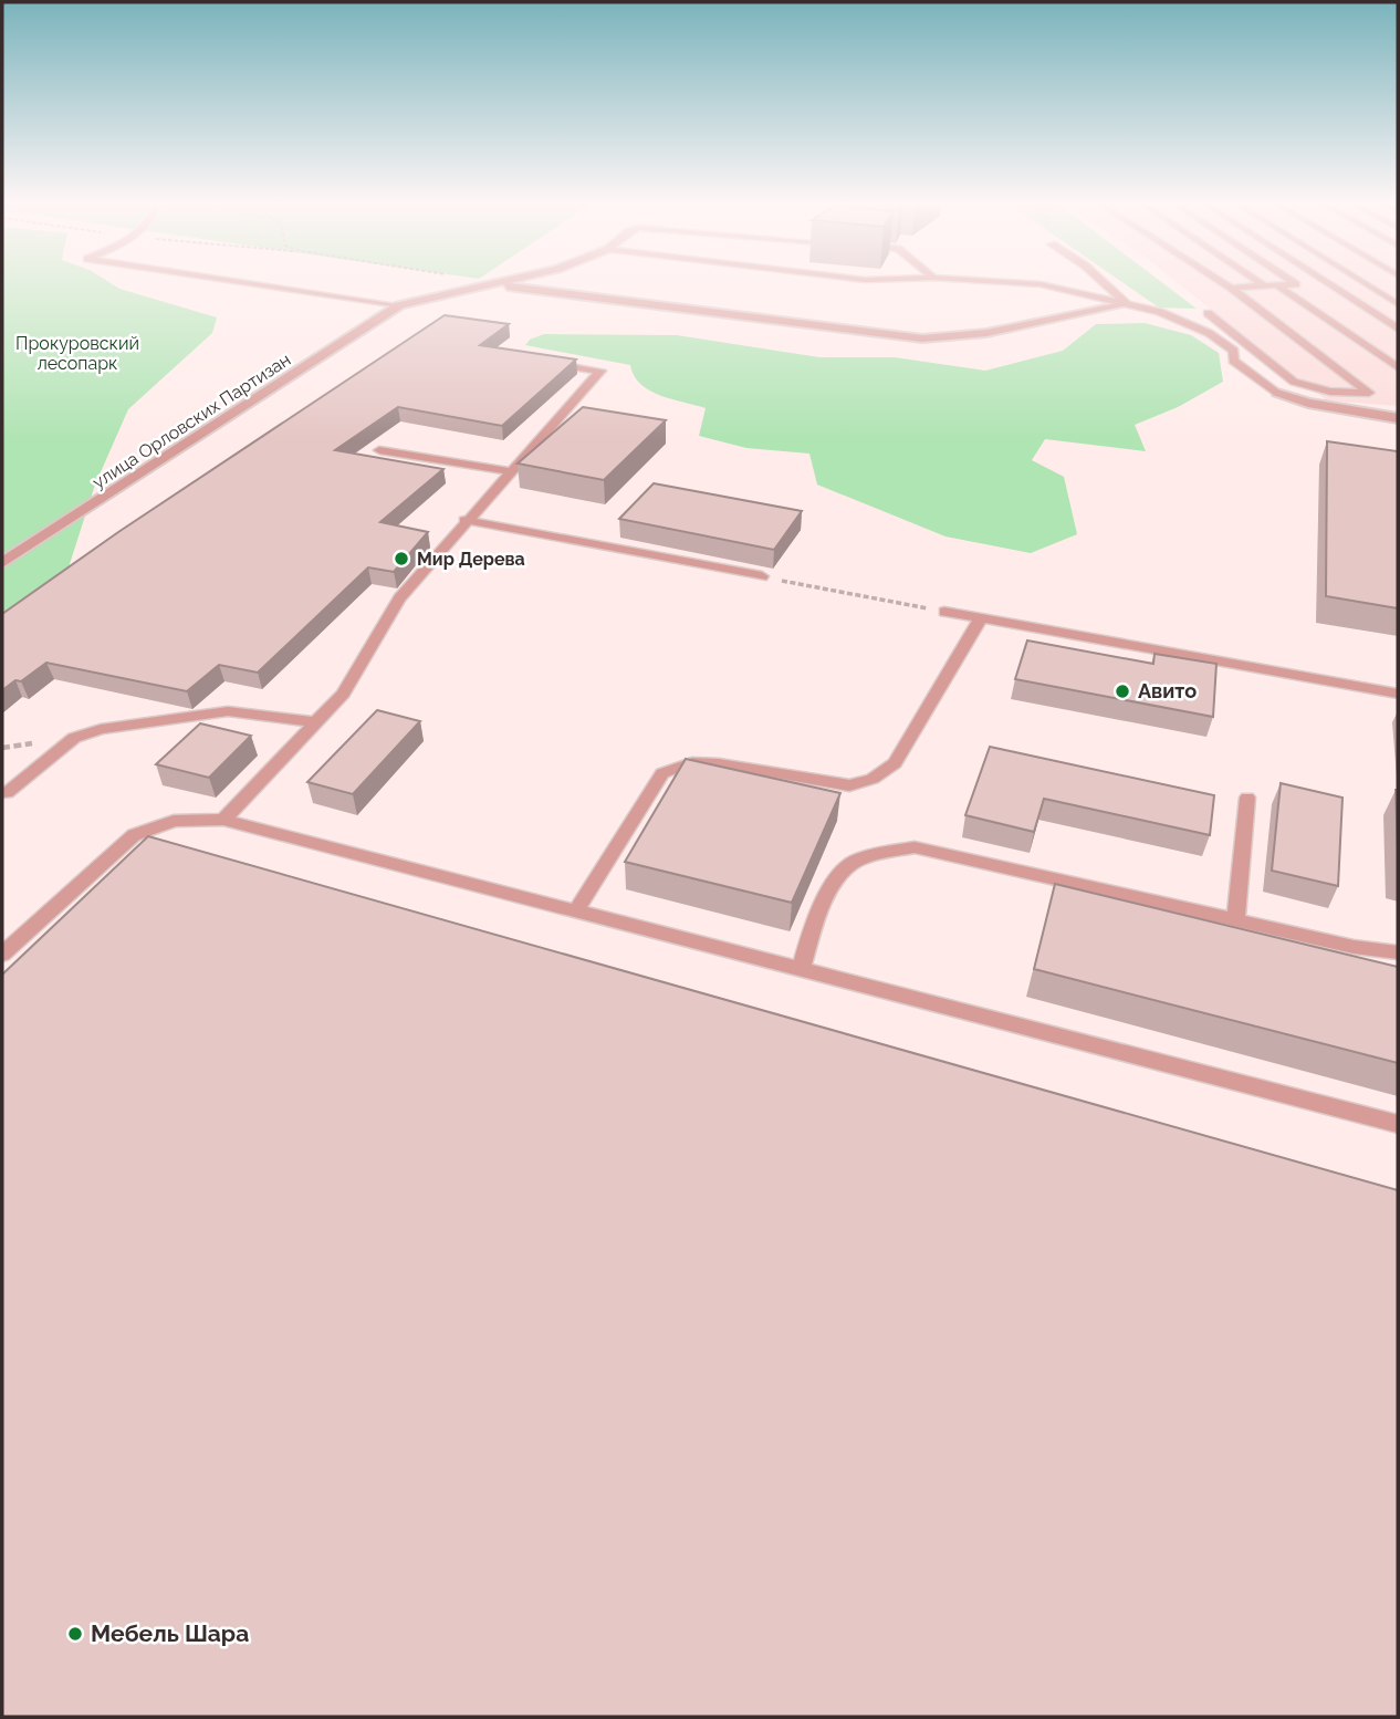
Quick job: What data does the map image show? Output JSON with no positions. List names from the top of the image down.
{
  "streets": {
    "street": ["улица Орловских Партизан"]
  },
  "parks": ["Прокуровский лесопарк"],
  "places": ["Мир Дерева", "Авито", "Мебель Шара"]
}
